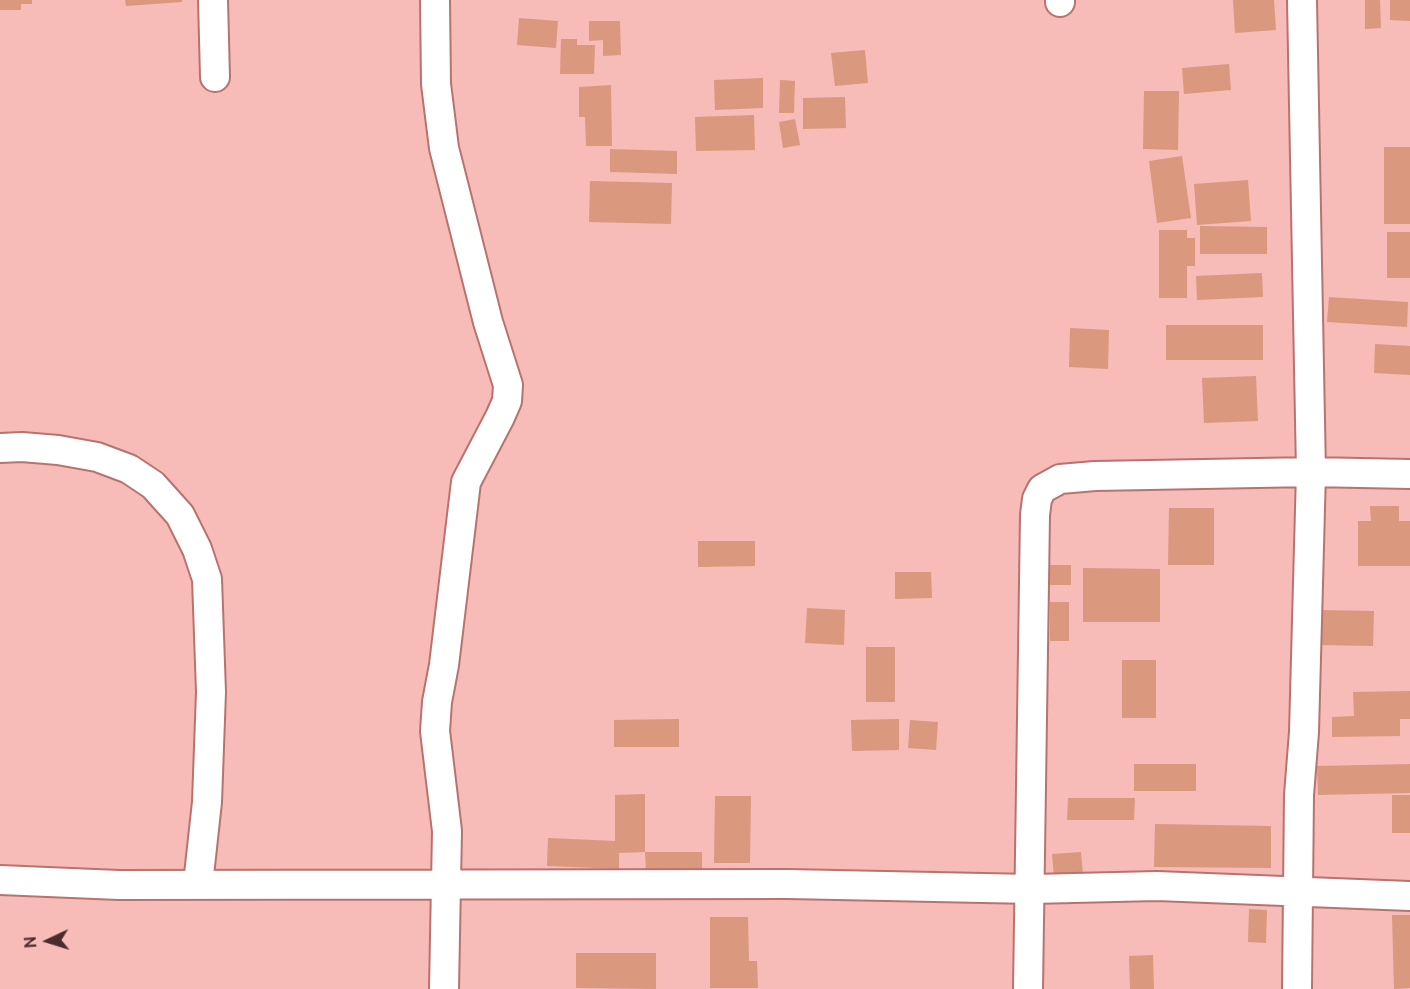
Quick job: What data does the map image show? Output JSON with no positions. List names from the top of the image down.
{
  "north": "left"
}
